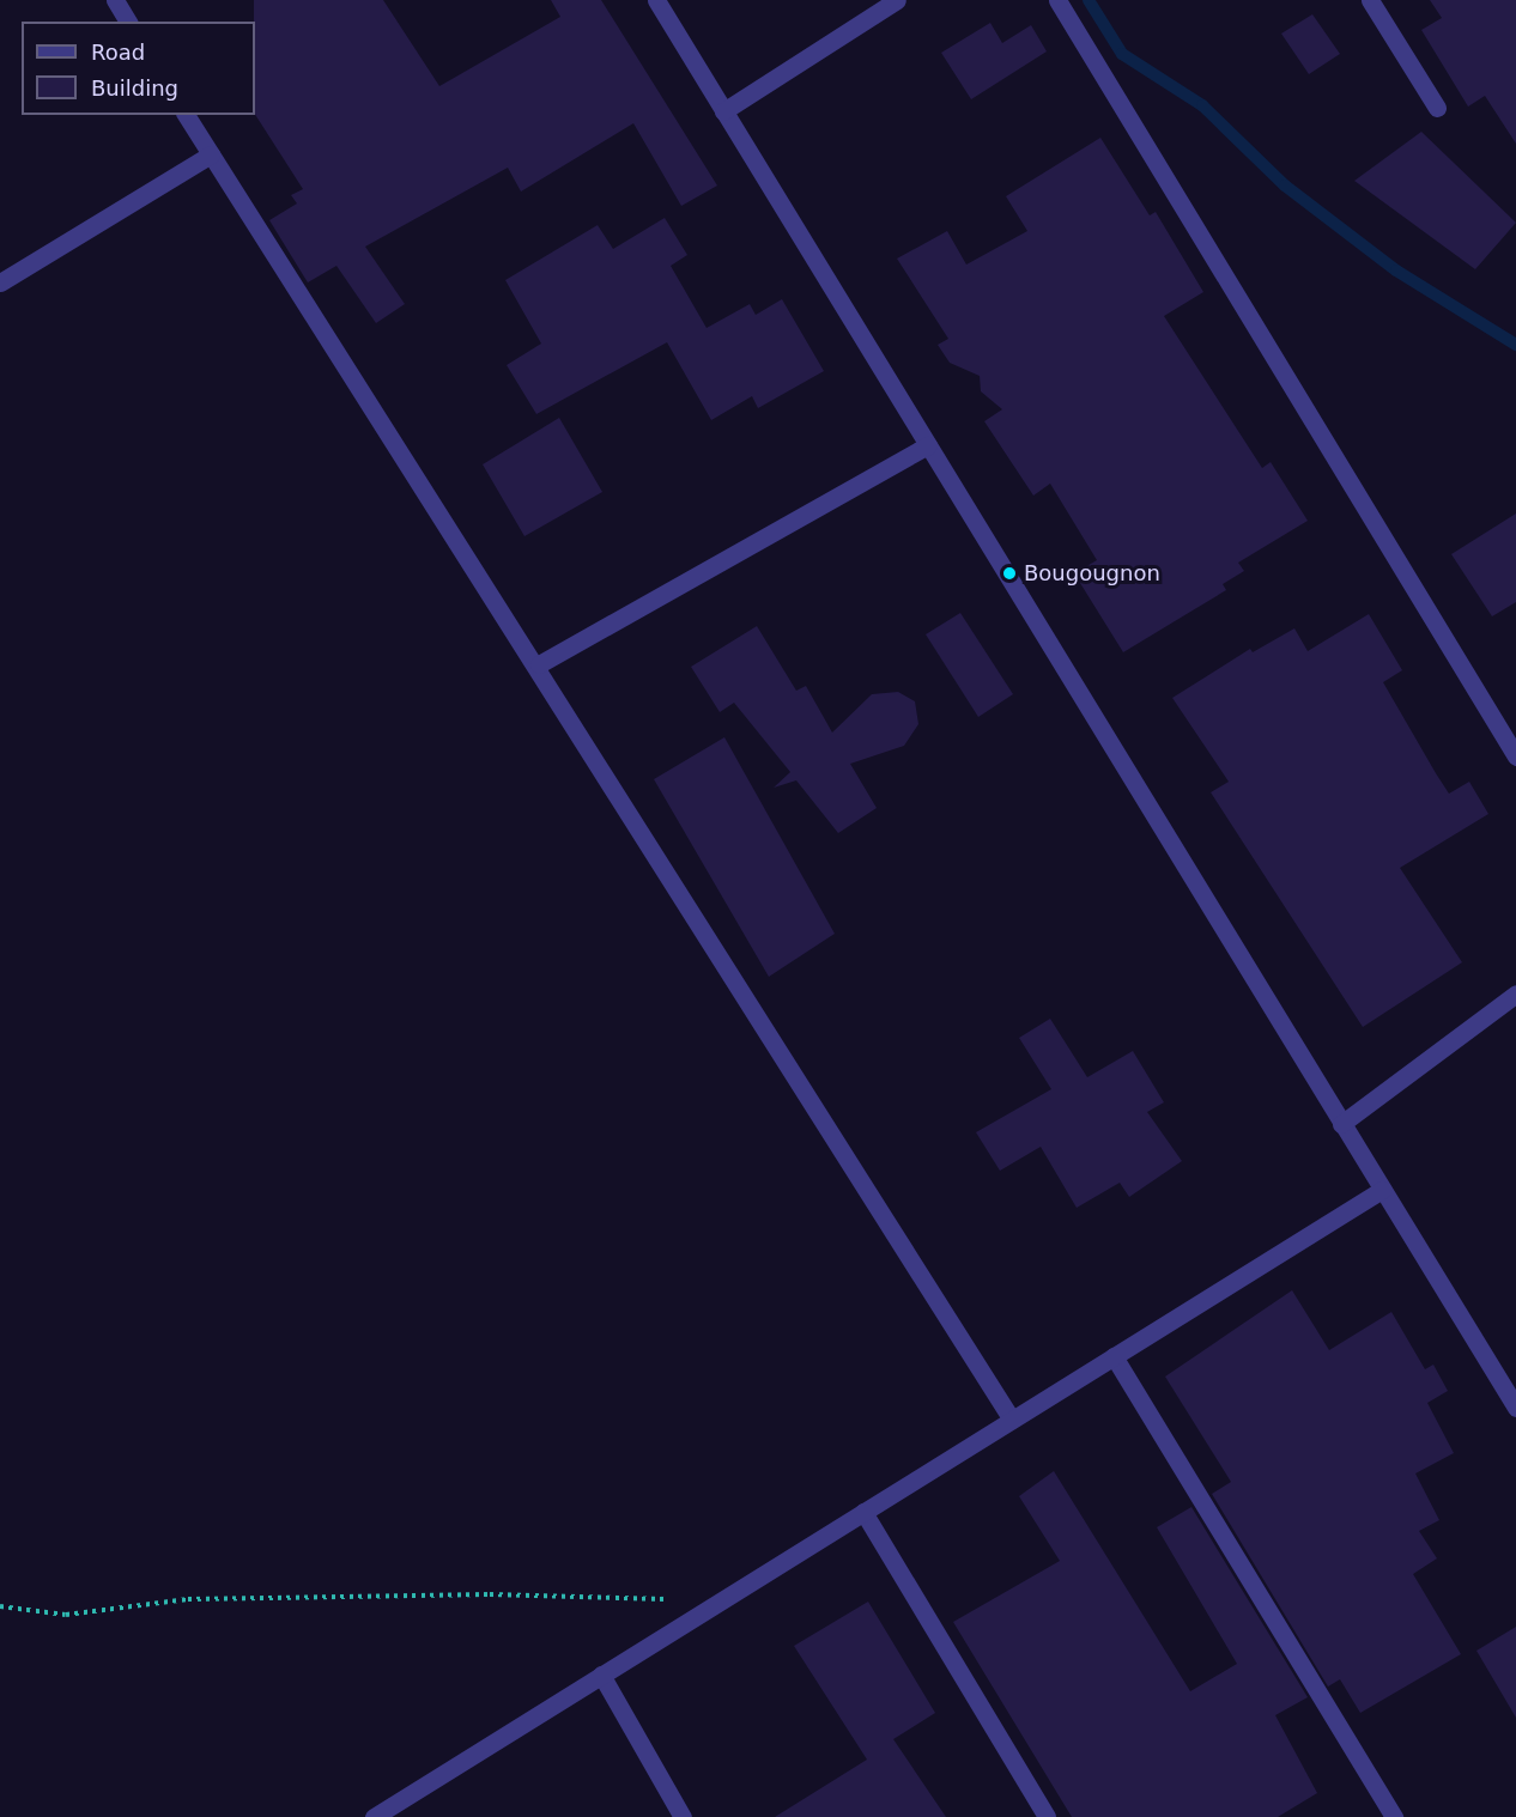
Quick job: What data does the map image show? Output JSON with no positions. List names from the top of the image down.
{
  "places": ["Bougougnon"],
  "legend": ["Road", "Building"]
}
